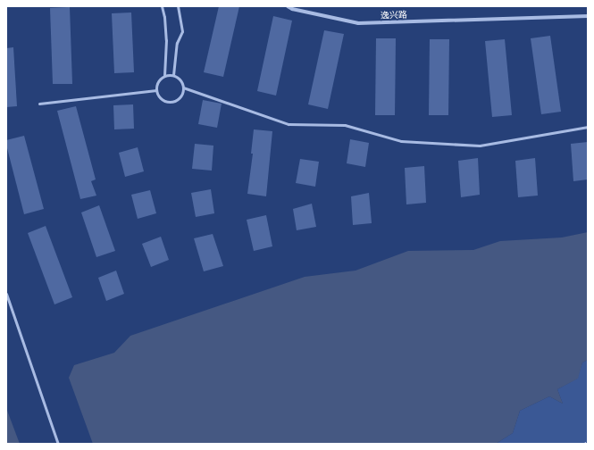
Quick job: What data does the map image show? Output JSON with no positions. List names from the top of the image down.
{
  "streets": {
    "street": ["逸兴路"]
  }
}
